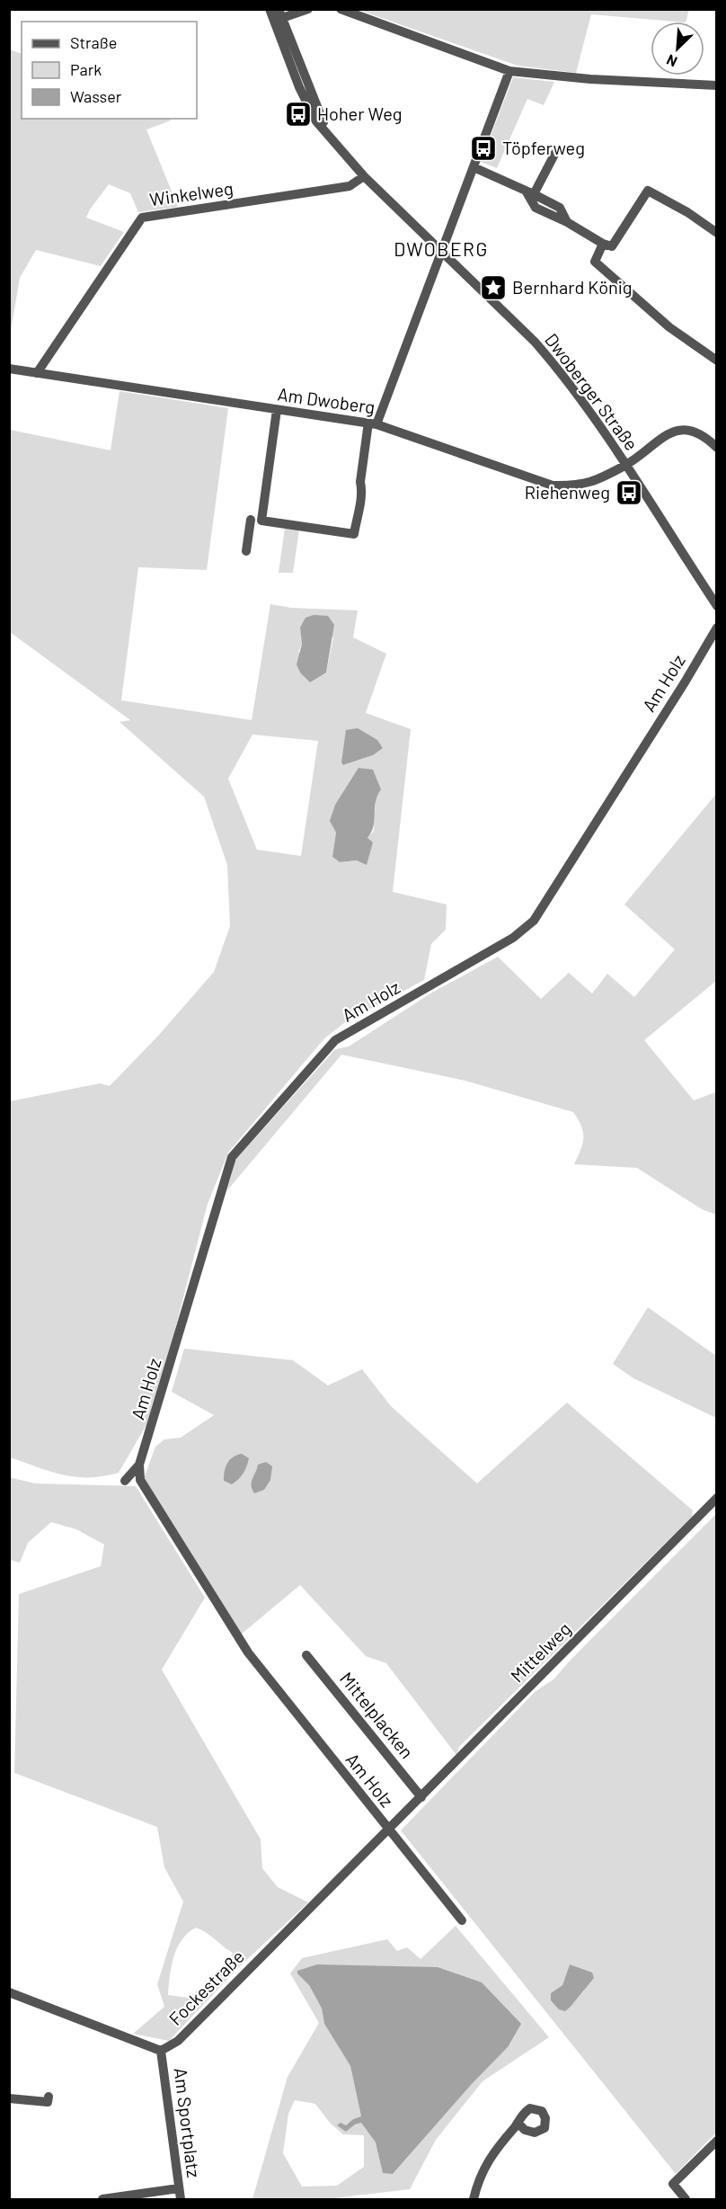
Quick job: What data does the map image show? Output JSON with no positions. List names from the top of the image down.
{
  "streets": {
    "street": [
      "Winkelweg",
      "Dwoberger Straße",
      "Am Dwoberg",
      "Am Holz",
      "Mittelweg",
      "Mittelplacken",
      "Fockestraße",
      "Am Sportplatz"
    ]
  },
  "crossings": [
    ["Winkelweg", "Dwoberger Straße"],
    ["Winkelweg", "Am Dwoberg"],
    ["Dwoberger Straße", "Am Dwoberg"],
    ["Am Holz", "Mittelweg"],
    ["Am Holz", "Fockestraße"],
    ["Mittelweg", "Mittelplacken"],
    ["Mittelweg", "Fockestraße"],
    ["Fockestraße", "Am Sportplatz"]
  ],
  "districts": ["DWOBERG"],
  "places": {
    "bus stop": ["Hoher Weg", "Töpferweg", "Riehenweg"],
    "place": ["Bernhard König"]
  },
  "legend": ["Straße", "Park", "Wasser"],
  "north": "bottom left"
}
